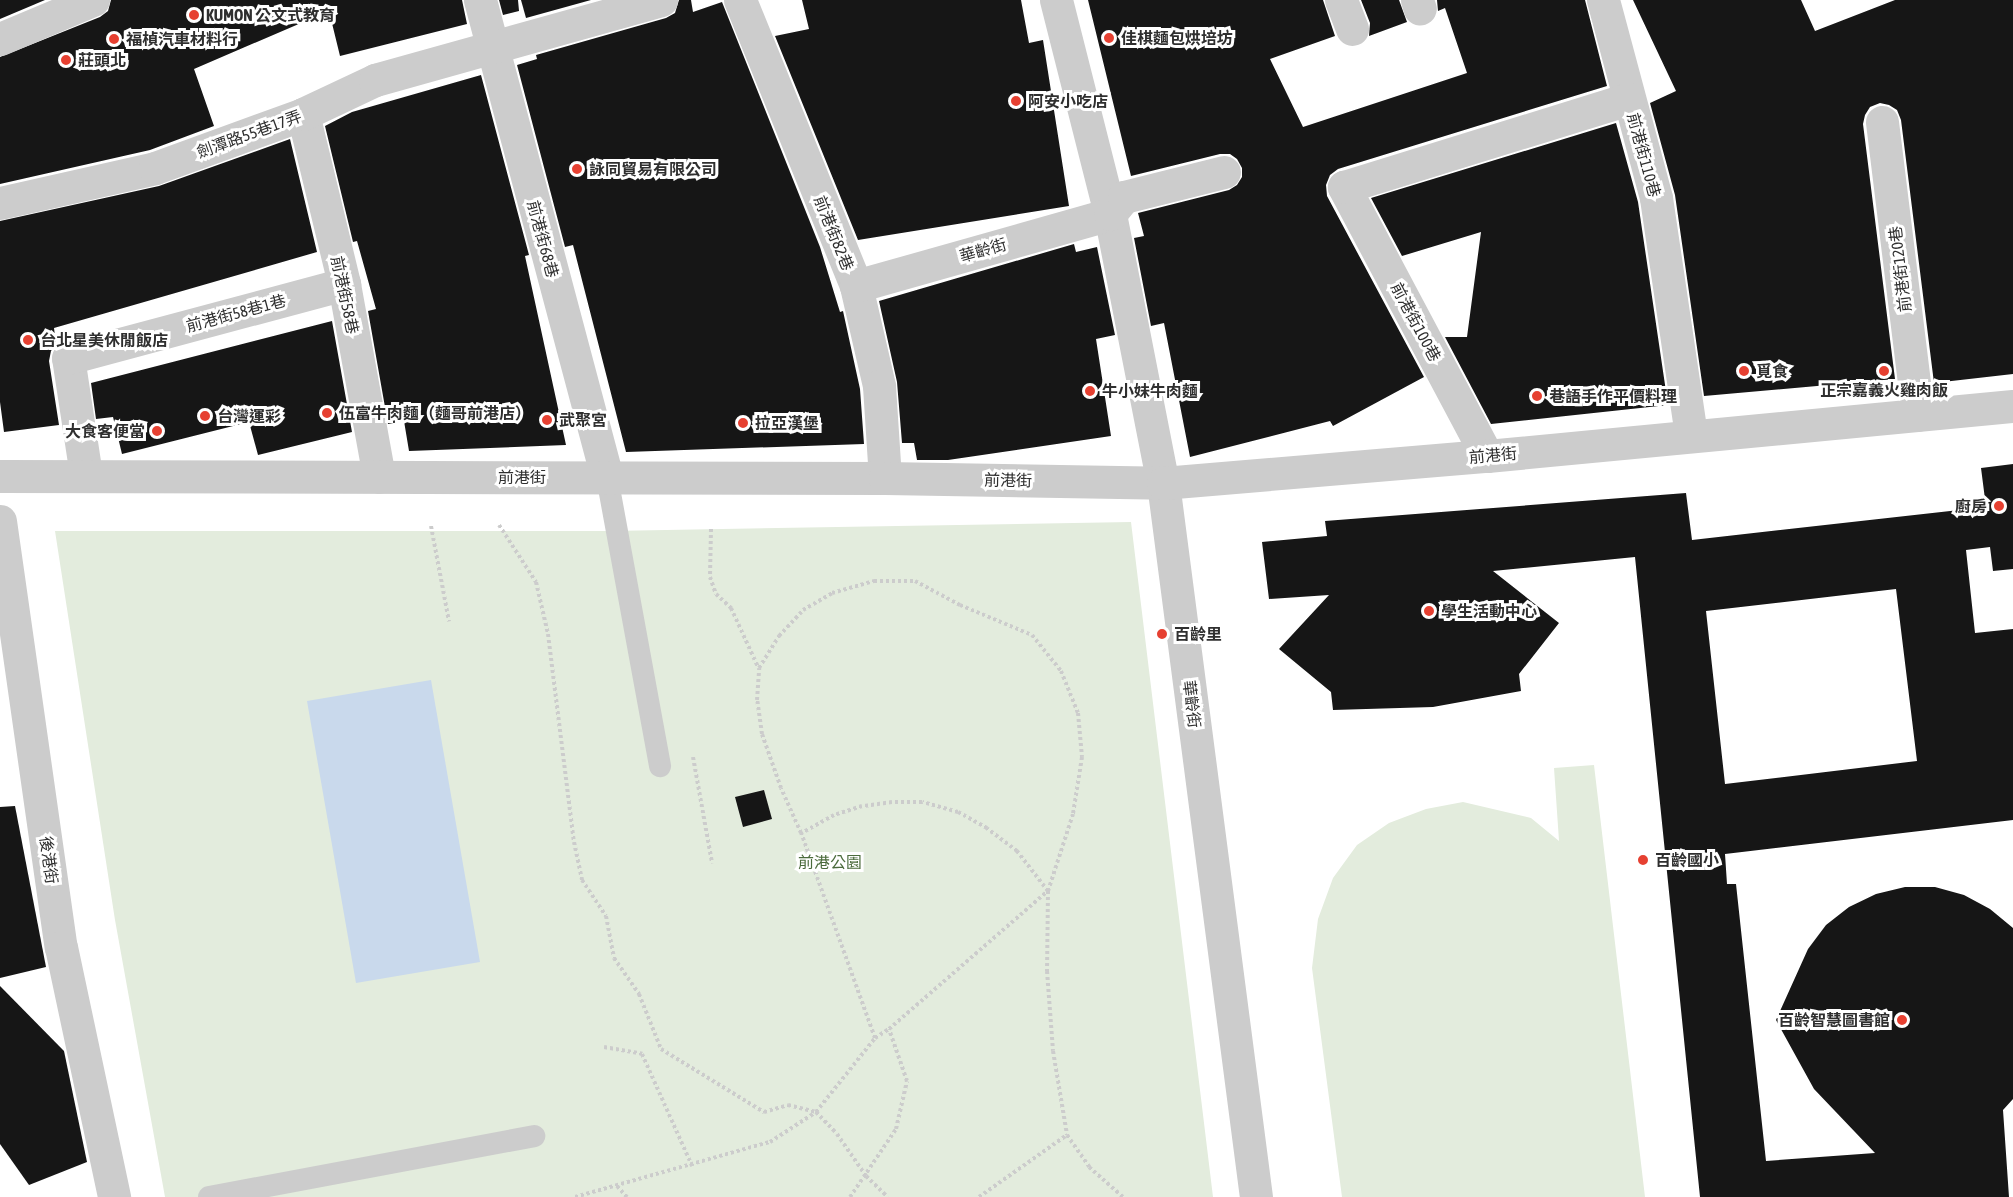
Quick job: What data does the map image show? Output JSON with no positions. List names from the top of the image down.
{
  "streets": {
    "street": [
      "劍潭路55巷17弄",
      "前港街110巷",
      "前港街82巷",
      "前港街68巷",
      "華齡街",
      "前港街120巷",
      "前港街58巷",
      "前港街58巷1巷",
      "前港街100巷",
      "前港街",
      "後港街"
    ]
  },
  "crossings": [
    ["劍潭路55巷17弄", "前港街68巷"],
    ["劍潭路55巷17弄", "前港街58巷"],
    ["前港街110巷", "前港街100巷"],
    ["前港街110巷", "前港街"],
    ["前港街82巷", "華齡街"],
    ["前港街82巷", "前港街"],
    ["前港街68巷", "前港街"],
    ["華齡街", "前港街"],
    ["前港街120巷", "前港街"],
    ["前港街58巷", "前港街58巷1巷"],
    ["前港街58巷", "前港街"],
    ["前港街58巷1巷", "前港街"],
    ["前港街100巷", "前港街"]
  ],
  "parks": ["前港公園"],
  "places": [
    "KUMON 公文式教育",
    "佳棋麵包烘培坊",
    "福楨汽車材料行",
    "莊頭北",
    "阿安小吃店",
    "詠同貿易有限公司",
    "台北星美休閒飯店",
    "覓食",
    "正宗嘉義火雞肉飯",
    "牛小妹牛肉麵",
    "巷語手作平價料理",
    "伍富牛肉麵（麵哥前港店）",
    "台灣運彩",
    "武聚宮",
    "拉亞漢堡",
    "大食客便當",
    "廚房",
    "學生活動中心",
    "百齡里",
    "百齡國小",
    "百齡智慧圖書館"
  ]
}
